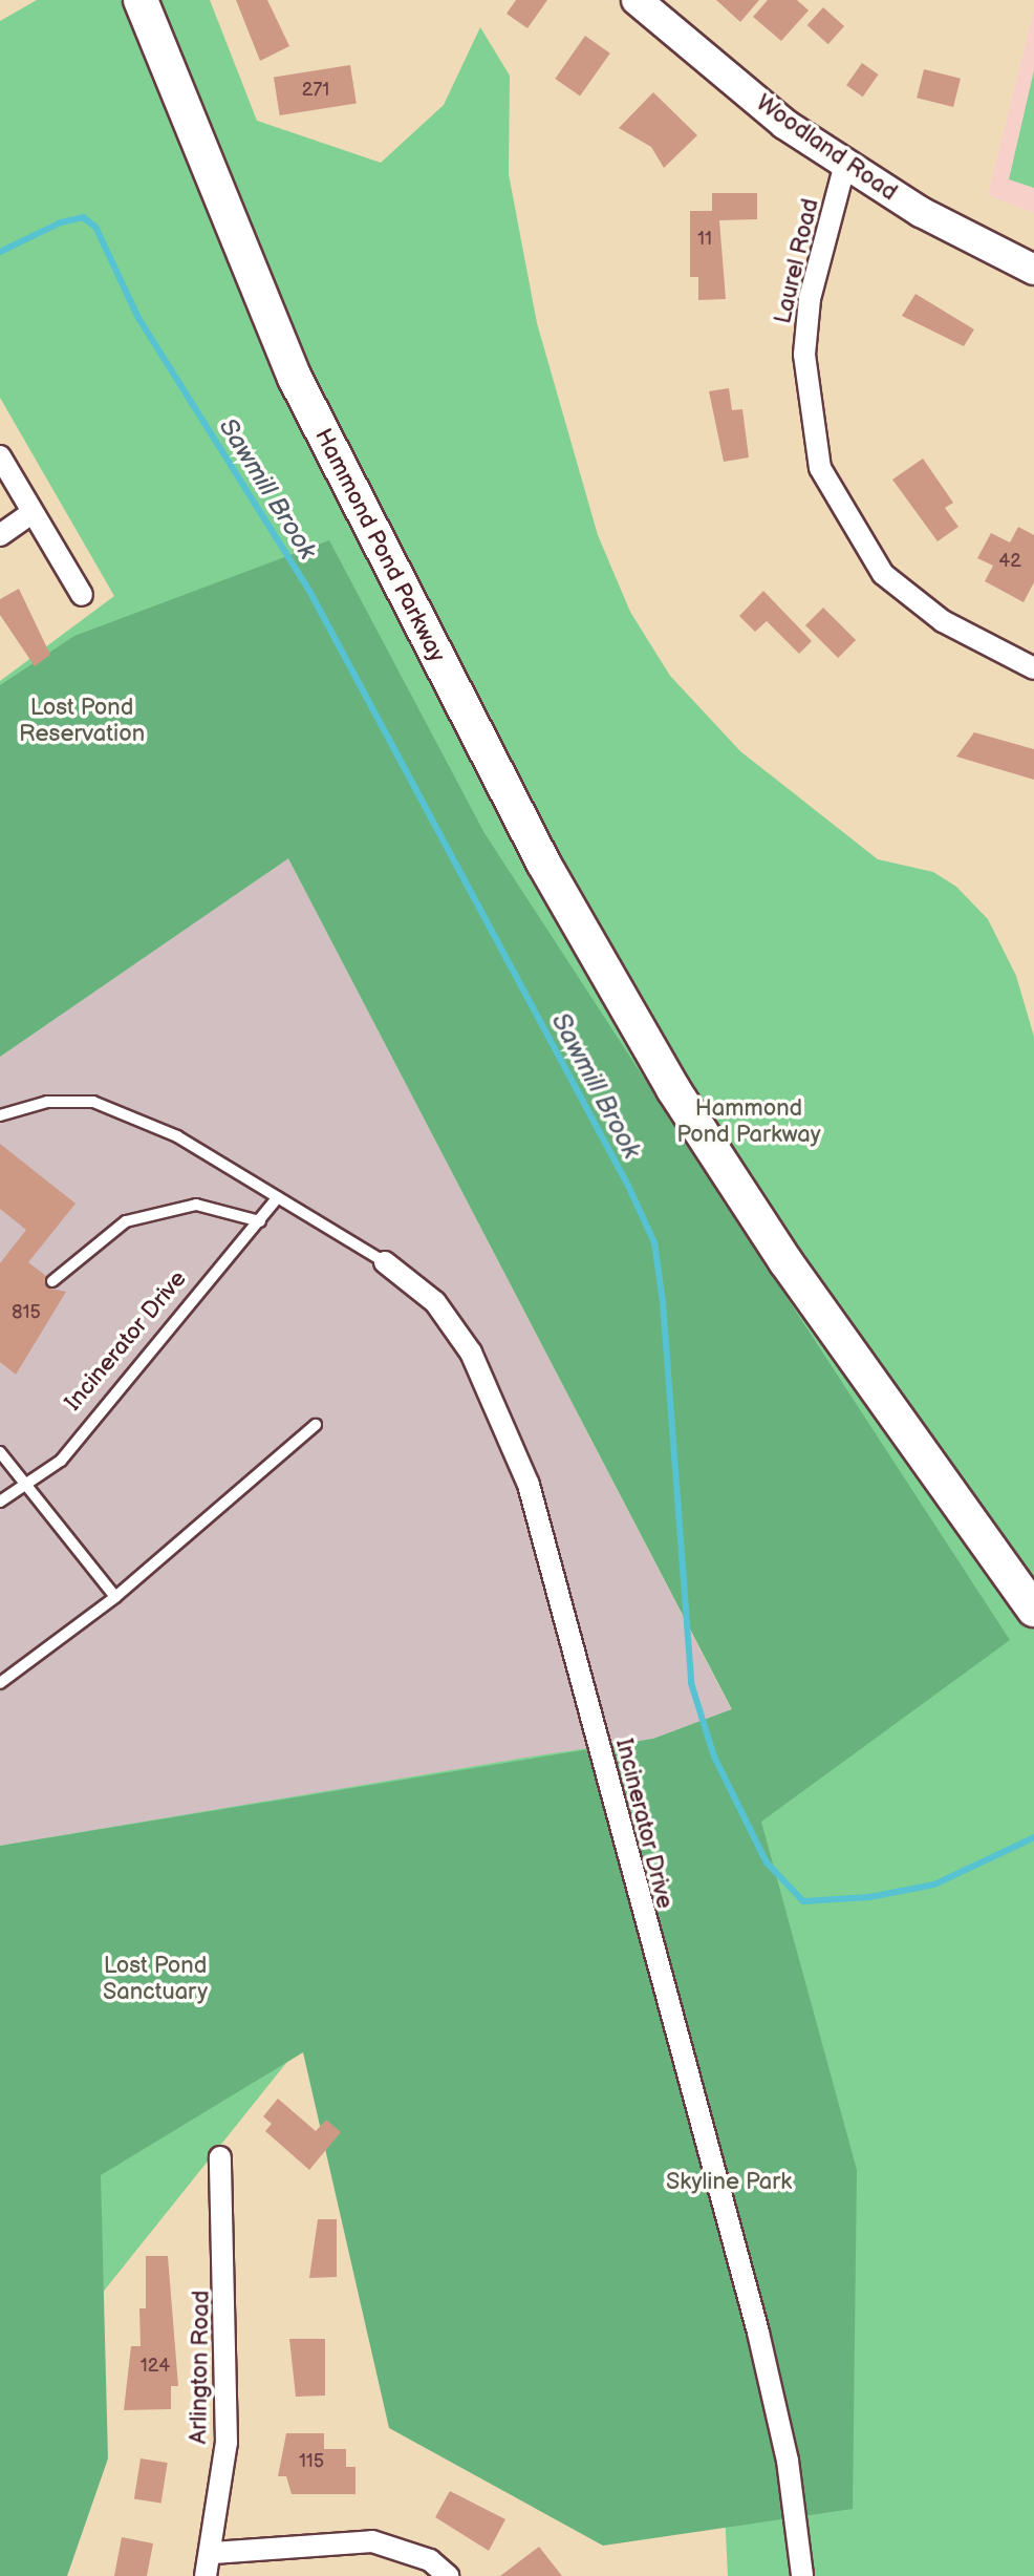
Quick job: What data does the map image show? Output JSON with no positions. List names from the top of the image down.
{
  "streets": {
    "main road": ["Hammond Pond Parkway"],
    "street": [
      "Woodland Road",
      "Laurel Road",
      "Incinerator Drive",
      "Arlington Road"
    ]
  },
  "crossings": [
    ["Woodland Road", "Laurel Road"]
  ],
  "water": ["Sawmill Brook"],
  "parks": [
    "Lost Pond Reservation",
    "Hammond Pond Parkway",
    "Lost Pond Sanctuary",
    "Skyline Park"
  ],
  "house_numbers": [
    "271",
    "11",
    "42",
    "815",
    "124",
    "115"
  ]
}
